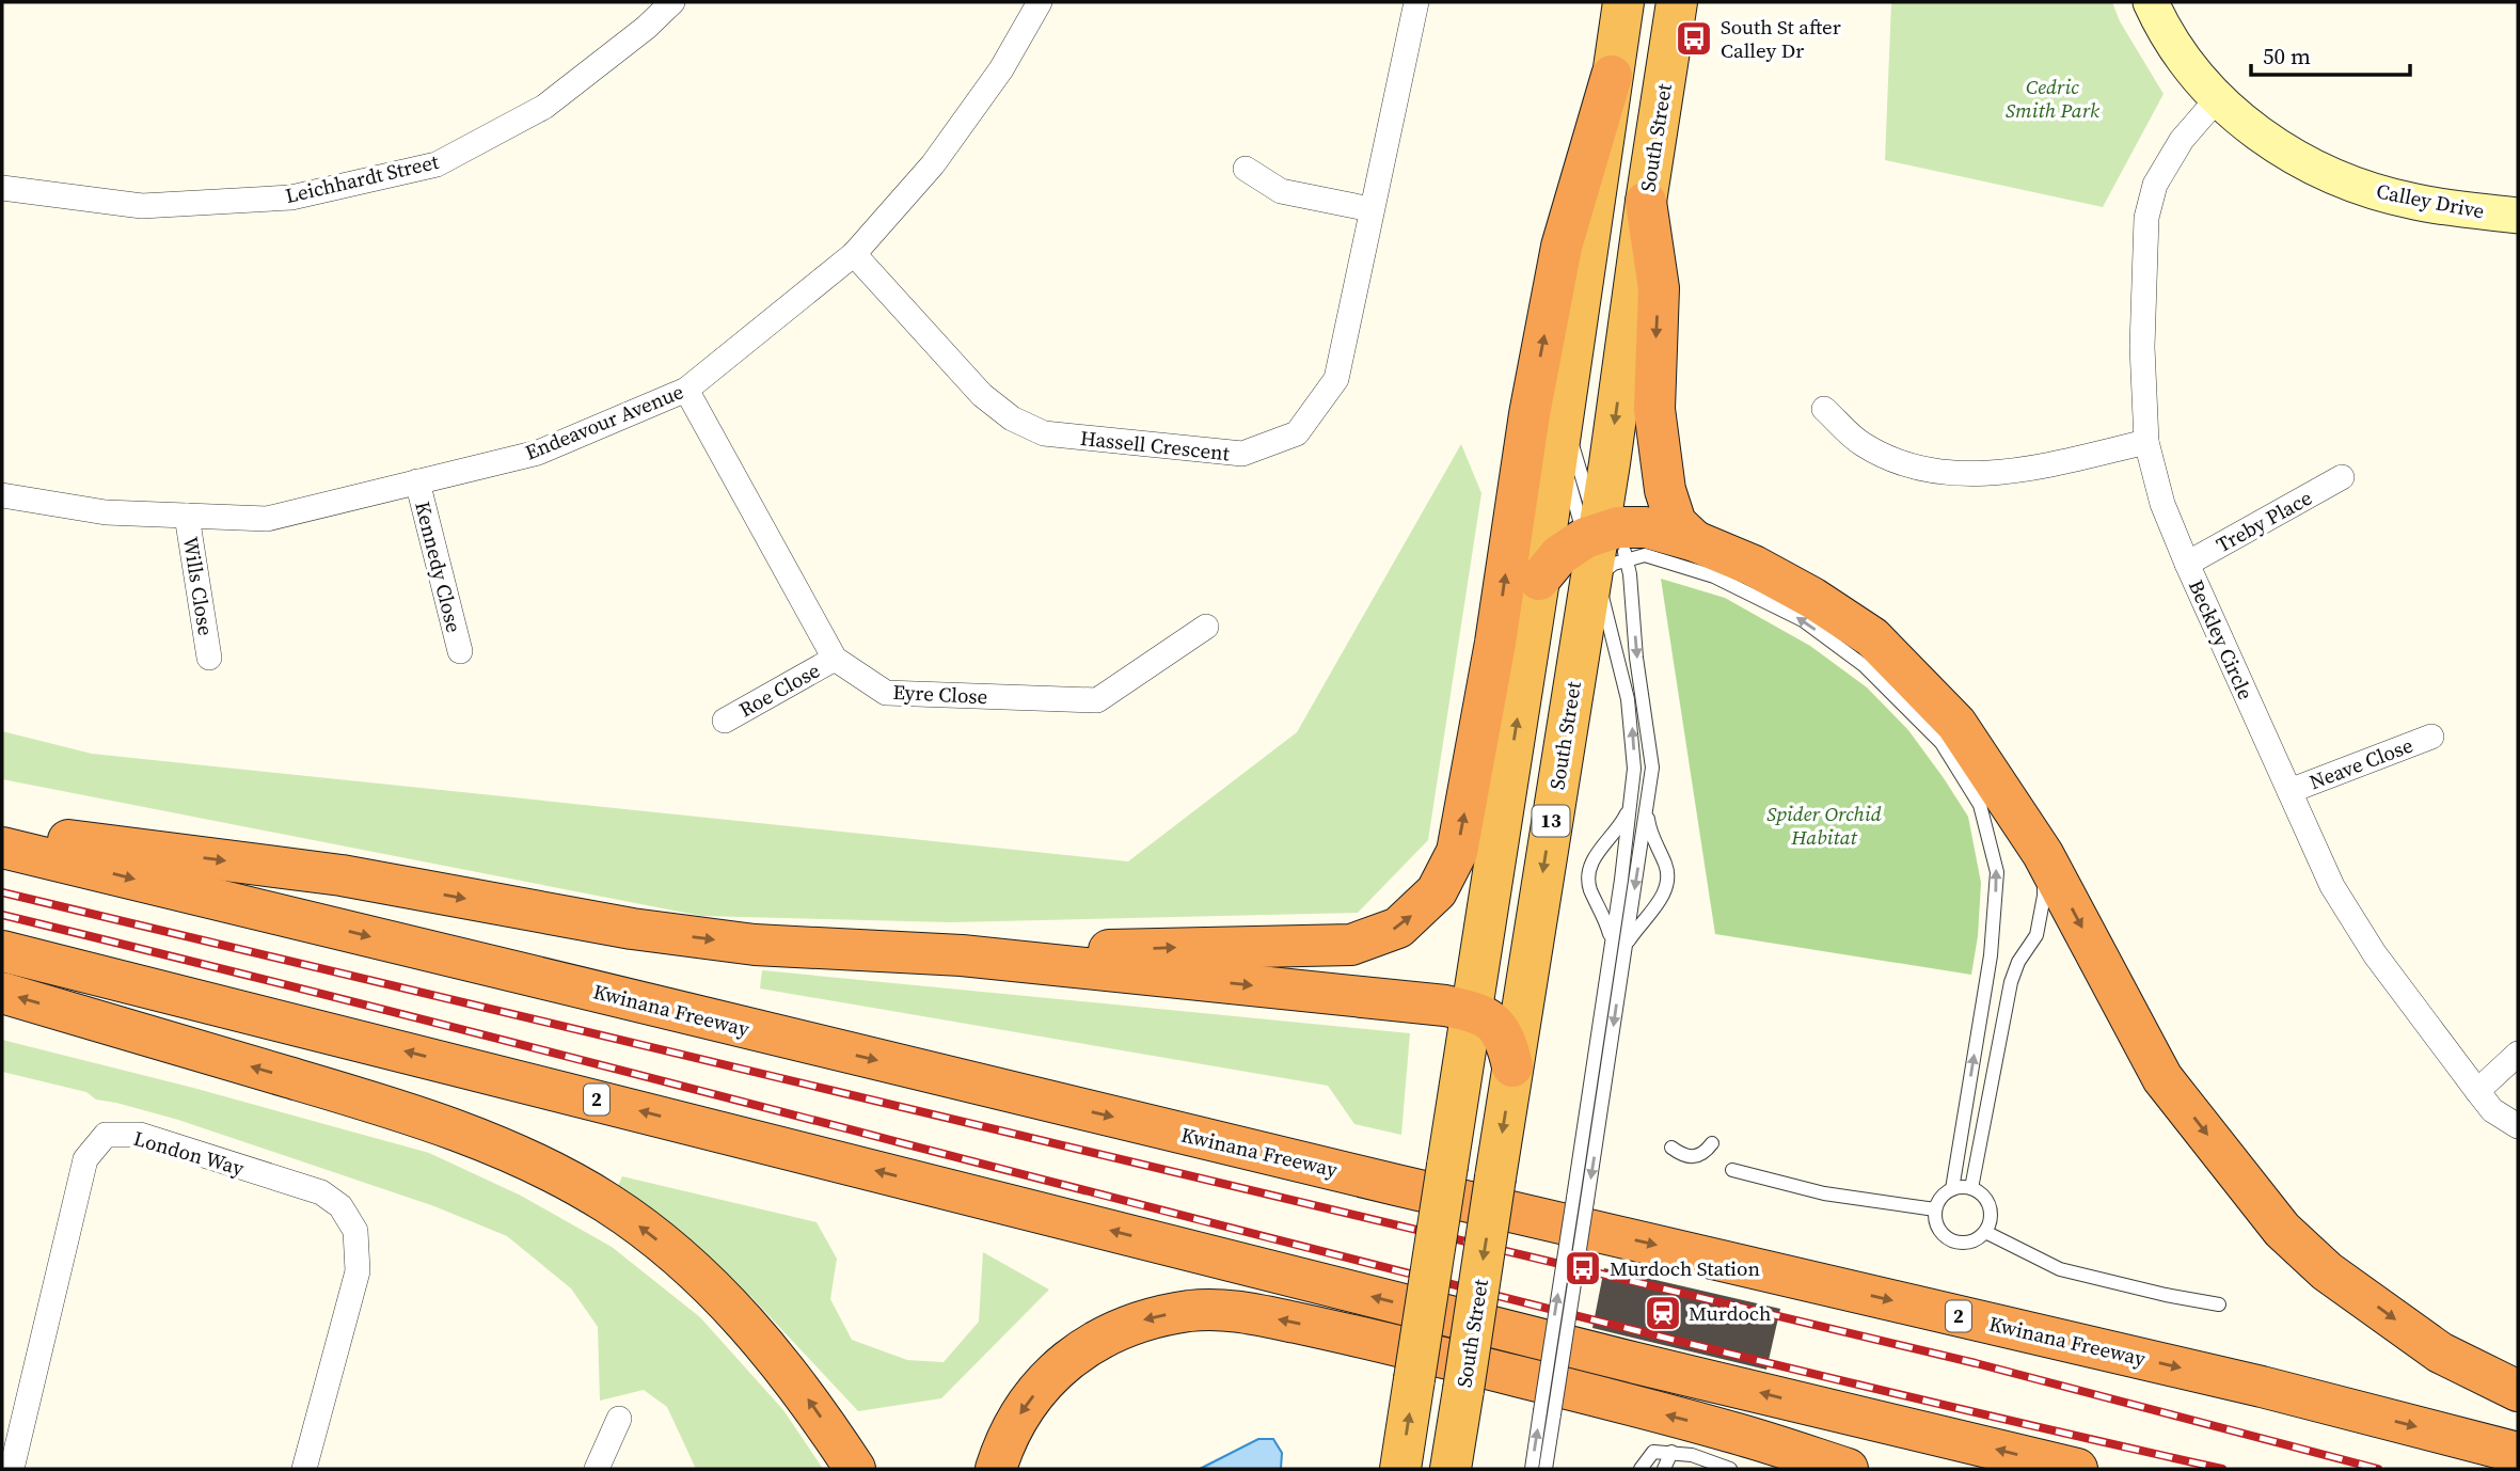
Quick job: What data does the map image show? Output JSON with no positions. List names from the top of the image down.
{
  "streets": {
    "highway": [
      "South Street",
      "13",
      "Kwinana Freeway",
      "2"
    ],
    "main road": ["Calley Drive"],
    "street": [
      "Leichhardt Street",
      "Endeavour Avenue",
      "Hassell Crescent",
      "Treby Place",
      "Kennedy Close",
      "Wills Close",
      "Beckley Circle",
      "Roe Close",
      "Eyre Close",
      "Neave Close",
      "London Way"
    ]
  },
  "crossings": [
    ["Calley Drive", "Beckley Circle"],
    ["Endeavour Avenue", "Hassell Crescent"],
    ["Endeavour Avenue", "Kennedy Close"],
    ["Endeavour Avenue", "Wills Close"],
    ["Endeavour Avenue", "Eyre Close"],
    ["Treby Place", "Beckley Circle"],
    ["Beckley Circle", "Neave Close"],
    ["Roe Close", "Eyre Close"]
  ],
  "parks": ["Cedric Smith Park", "Spider Orchid Habitat"],
  "places": {
    "bus stop": ["South St after Calley Dr", "Murdoch Station"],
    "station": ["Murdoch"]
  },
  "scale_bar": "50 m"
}
